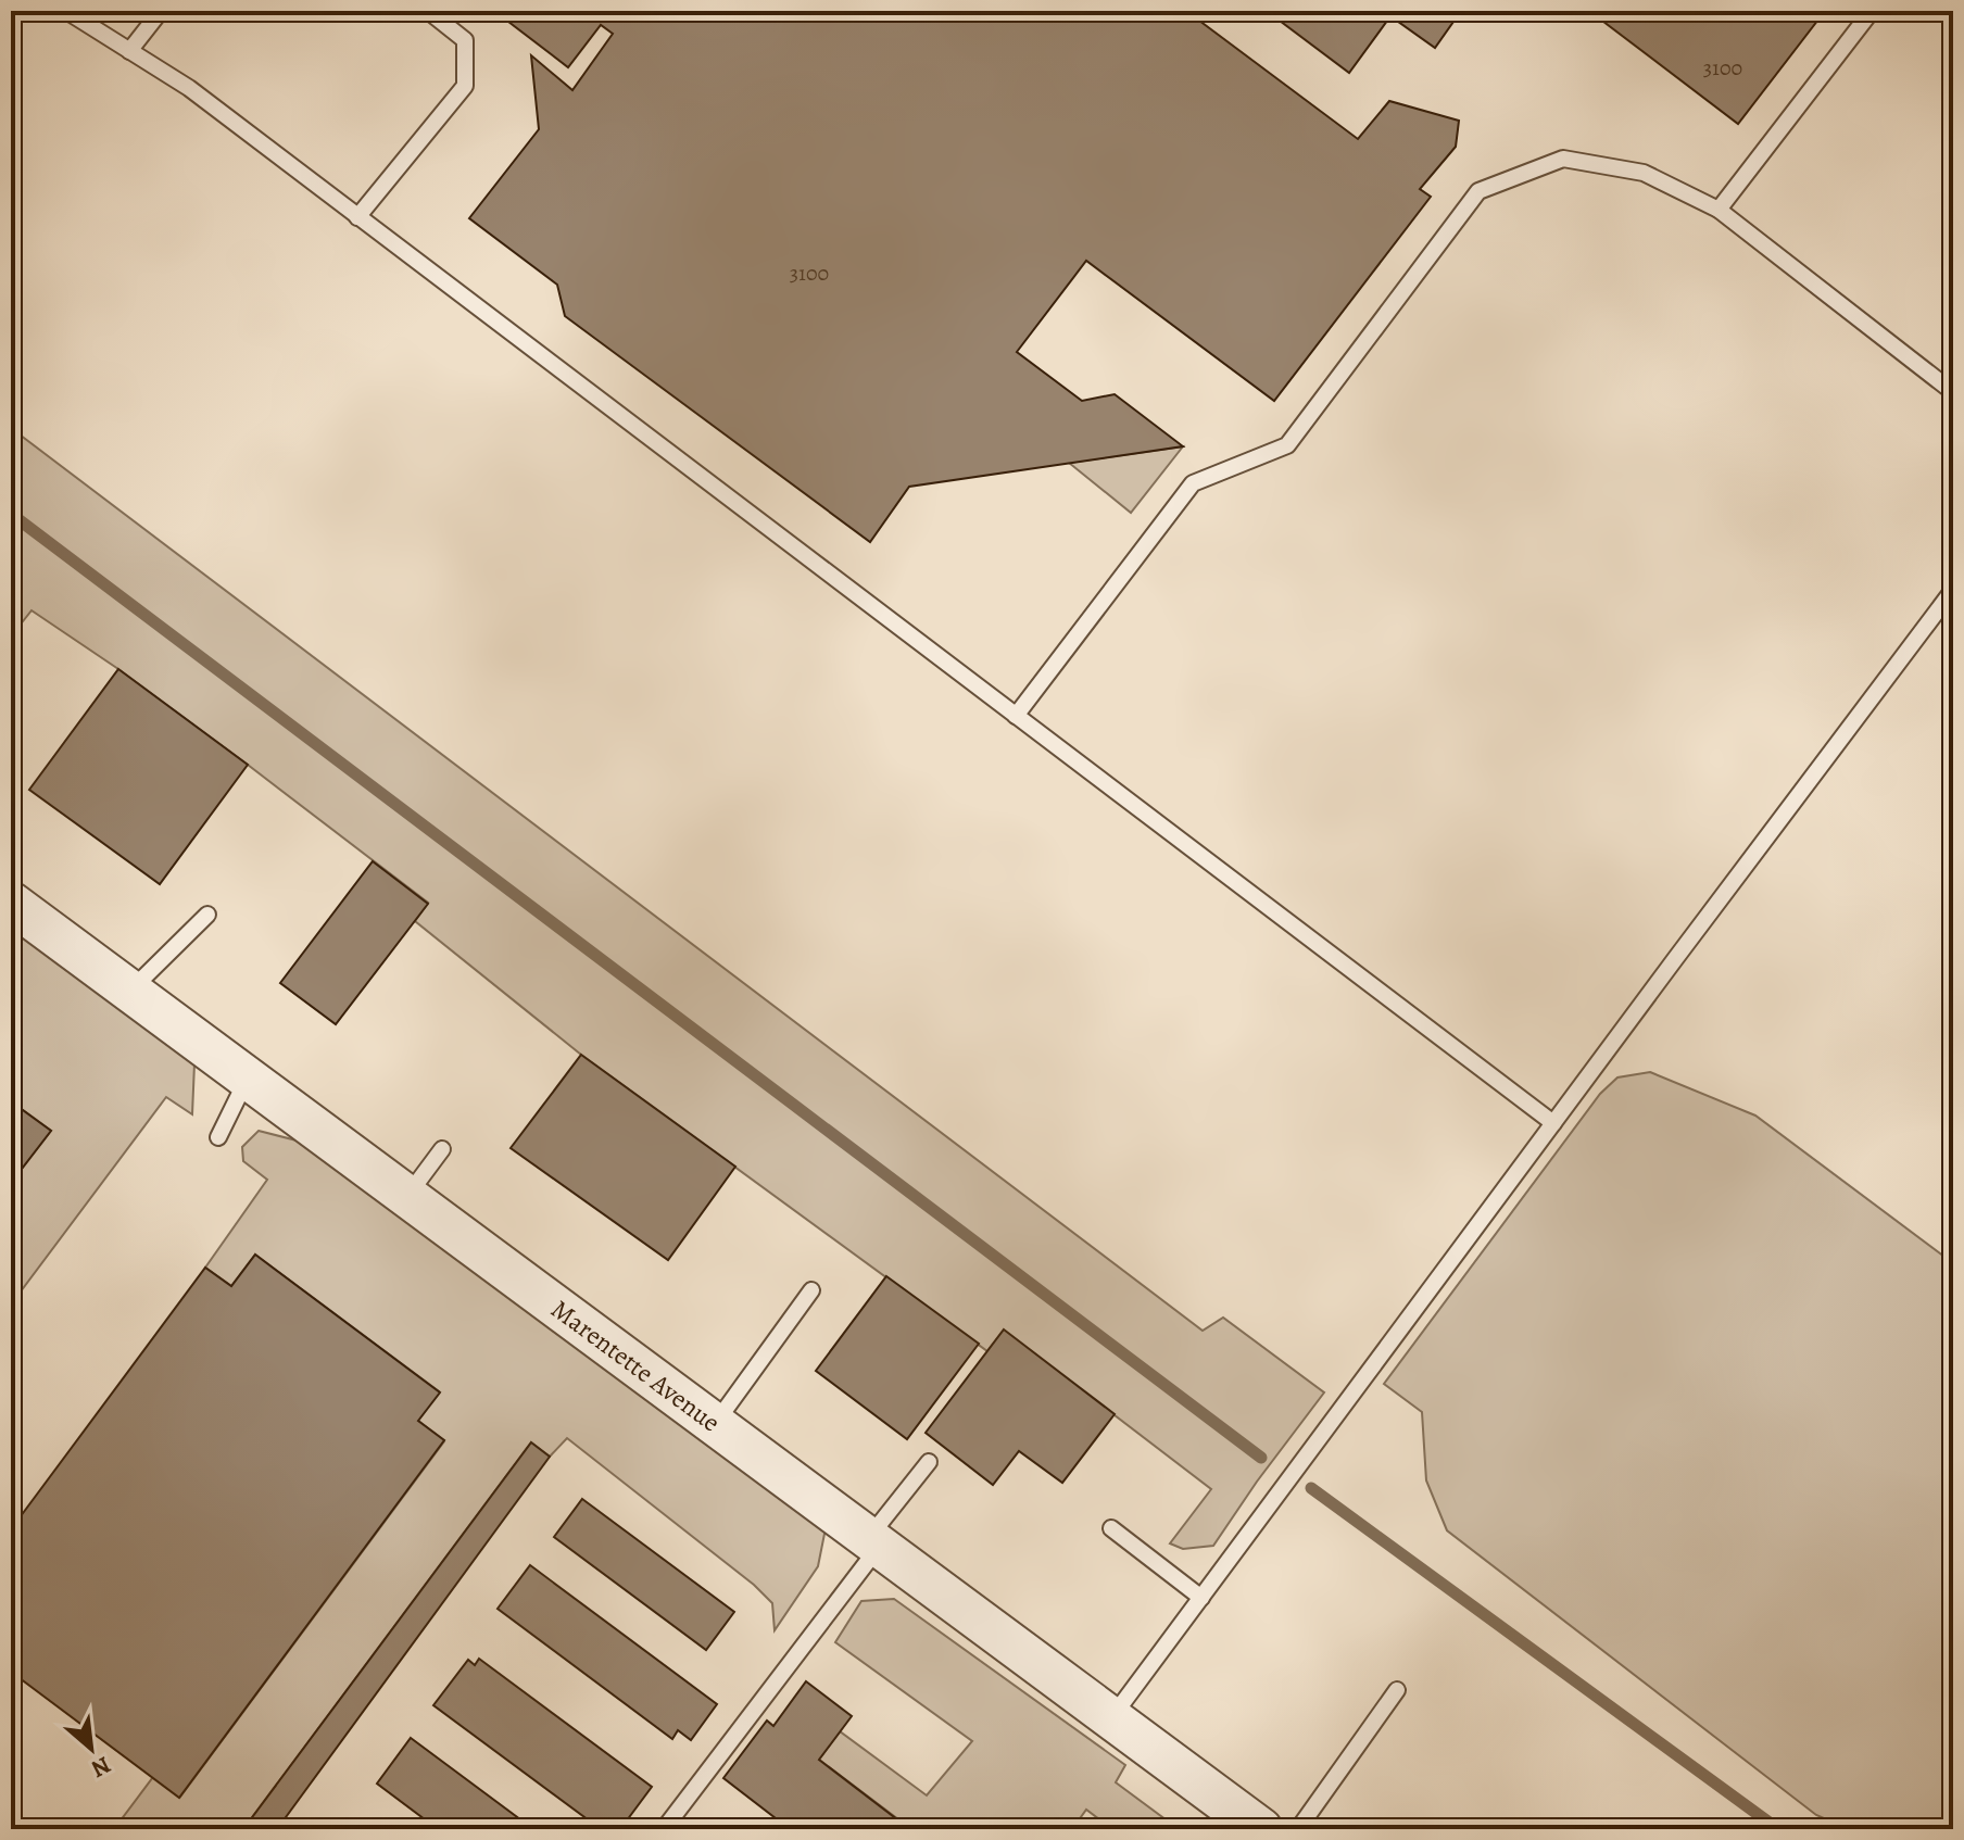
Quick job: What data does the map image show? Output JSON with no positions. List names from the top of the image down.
{
  "streets": {
    "street": ["Marentette Avenue"]
  },
  "house_numbers": ["3100", "3100"],
  "north": "bottom right"
}
